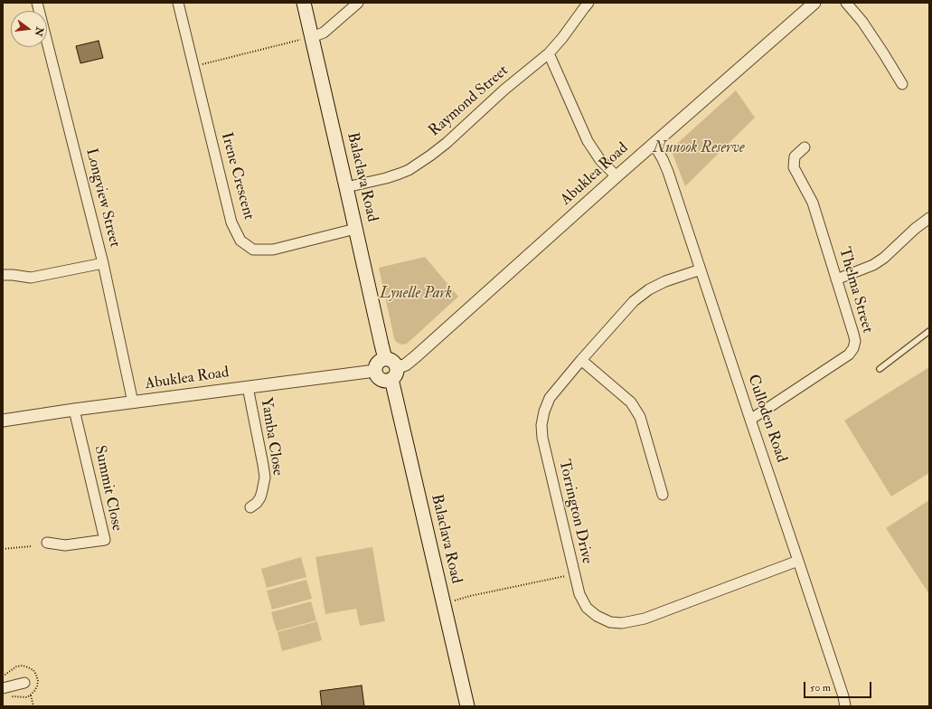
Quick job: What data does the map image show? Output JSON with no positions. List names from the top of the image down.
{
  "streets": {
    "main road": ["Balaclava Road"],
    "street": [
      "Raymond Street",
      "Abuklea Road",
      "Irene Crescent",
      "Longview Street",
      "Thelma Street",
      "Culloden Road",
      "Yamba Close",
      "Summit Close",
      "Torrington Drive"
    ]
  },
  "crossings": [
    ["Raymond Street", "Balaclava Road"],
    ["Abuklea Road", "Balaclava Road"],
    ["Abuklea Road", "Longview Street"],
    ["Abuklea Road", "Culloden Road"],
    ["Abuklea Road", "Yamba Close"],
    ["Abuklea Road", "Summit Close"],
    ["Irene Crescent", "Balaclava Road"],
    ["Thelma Street", "Culloden Road"],
    ["Culloden Road", "Torrington Drive"]
  ],
  "parks": ["Nunook Reserve", "Lynelle Park"],
  "scale_bar": "50 m",
  "north": "right"
}
